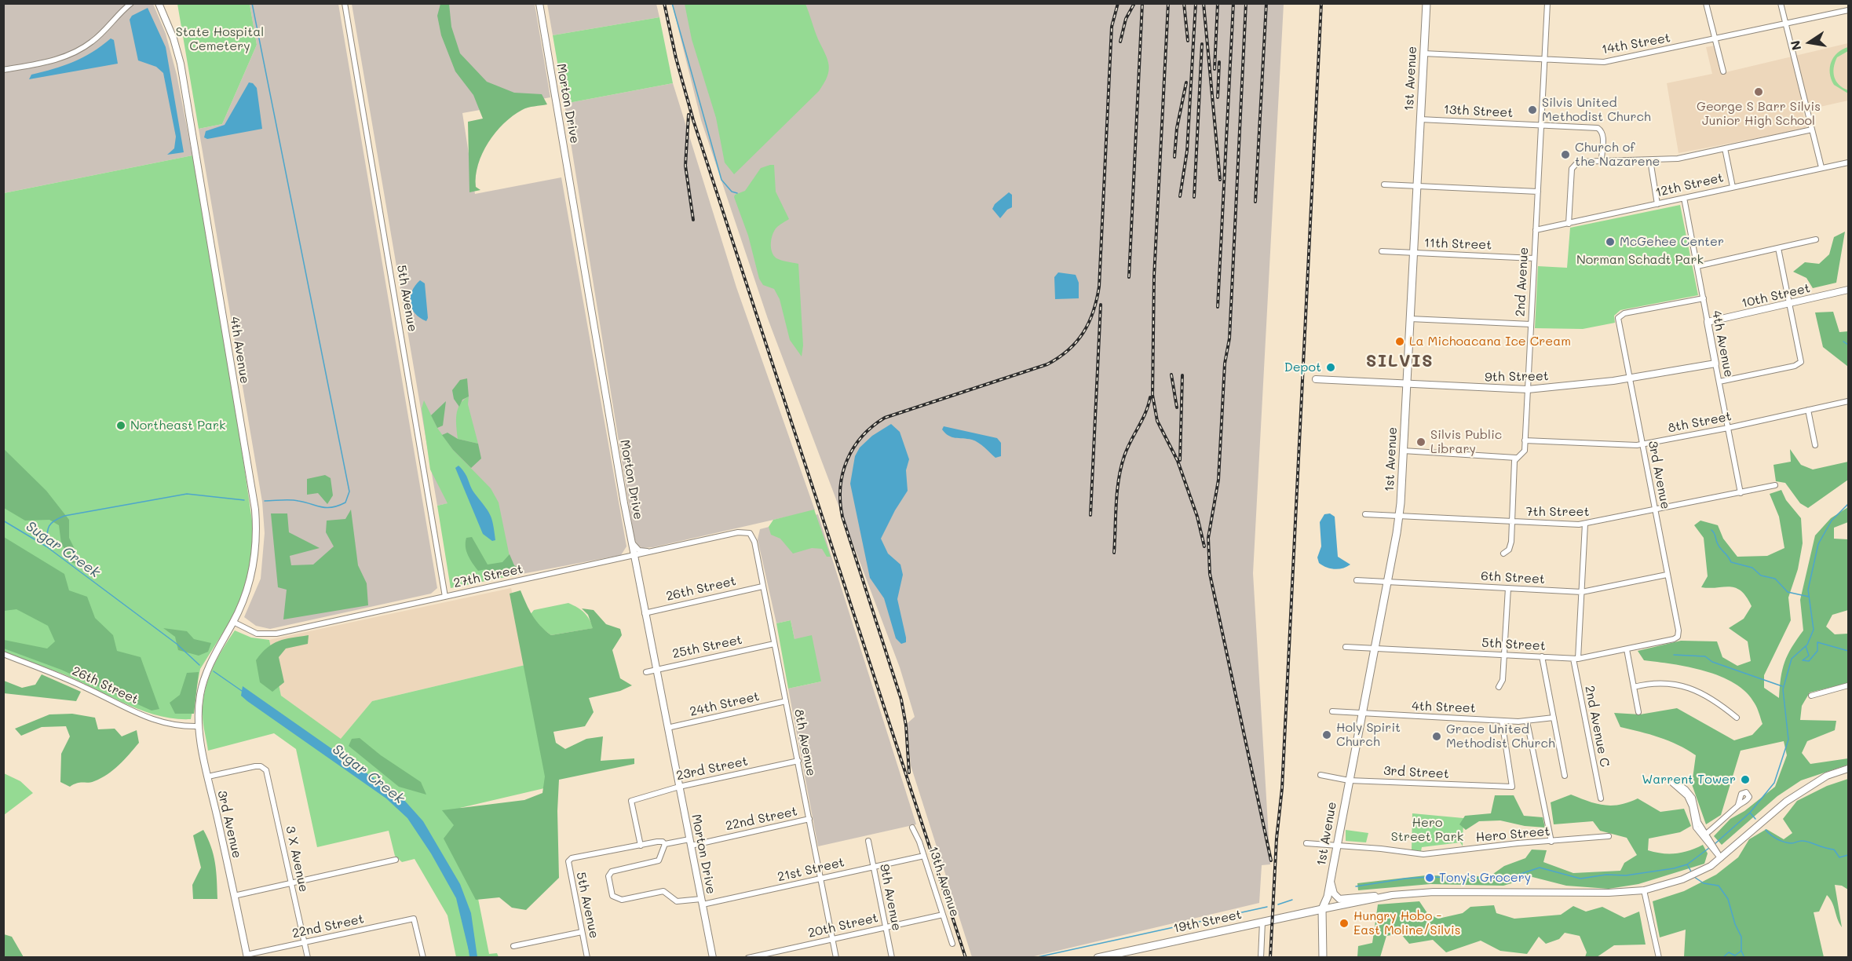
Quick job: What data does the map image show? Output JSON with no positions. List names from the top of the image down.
{
  "streets": {
    "main road": ["1st Avenue", "19th Street"],
    "street": [
      "14th Street",
      "Morton Drive",
      "13th Street",
      "12th Street",
      "11th Street",
      "2nd Avenue",
      "10th Street",
      "5th Avenue",
      "4th Avenue",
      "9th Street",
      "8th Street",
      "3rd Avenue",
      "7th Street",
      "27th Street",
      "6th Street",
      "26th Street",
      "5th Street",
      "25th Street",
      "24th Street",
      "4th Street",
      "2nd Avenue C",
      "8th Avenue",
      "23rd Street",
      "3rd Street",
      "22nd Street",
      "Hero Street",
      "3 X Avenue",
      "21st Street",
      "13th Avenue",
      "9th Avenue",
      "20th Street"
    ]
  },
  "crossings": [
    ["14th Street", "1st Avenue"],
    ["14th Street", "2nd Avenue"],
    ["1st Avenue", "13th Street"],
    ["1st Avenue", "11th Street"],
    ["1st Avenue", "9th Street"],
    ["1st Avenue", "7th Street"],
    ["1st Avenue", "6th Street"],
    ["1st Avenue", "5th Street"],
    ["1st Avenue", "4th Street"],
    ["1st Avenue", "3rd Street"],
    ["1st Avenue", "Hero Street"],
    ["1st Avenue", "19th Street"],
    ["Morton Drive", "27th Street"],
    ["Morton Drive", "26th Street"],
    ["Morton Drive", "25th Street"],
    ["Morton Drive", "24th Street"],
    ["Morton Drive", "23rd Street"],
    ["Morton Drive", "22nd Street"],
    ["Morton Drive", "21st Street"],
    ["13th Street", "2nd Avenue"],
    ["12th Street", "2nd Avenue"],
    ["12th Street", "4th Avenue"],
    ["11th Street", "2nd Avenue"],
    ["2nd Avenue", "9th Street"],
    ["2nd Avenue", "8th Street"],
    ["2nd Avenue", "7th Street"],
    ["10th Street", "4th Avenue"],
    ["5th Avenue", "27th Street"],
    ["5th Avenue", "22nd Street"],
    ["4th Avenue", "9th Street"],
    ["4th Avenue", "8th Street"],
    ["4th Avenue", "3rd Avenue"],
    ["4th Avenue", "7th Street"],
    ["4th Avenue", "27th Street"],
    ["9th Street", "3rd Avenue"],
    ["8th Street", "3rd Avenue"],
    ["3rd Avenue", "7th Street"],
    ["3rd Avenue", "6th Street"],
    ["3rd Avenue", "26th Street"],
    ["3rd Avenue", "5th Street"],
    ["3rd Avenue", "22nd Street"],
    ["3rd Avenue", "3 X Avenue"],
    ["7th Street", "2nd Avenue C"],
    ["27th Street", "8th Avenue"],
    ["6th Street", "2nd Avenue C"],
    ["26th Street", "8th Avenue"],
    ["5th Street", "2nd Avenue C"],
    ["25th Street", "8th Avenue"],
    ["24th Street", "8th Avenue"],
    ["4th Street", "3rd Street"],
    ["8th Avenue", "23rd Street"],
    ["8th Avenue", "22nd Street"],
    ["8th Avenue", "21st Street"],
    ["8th Avenue", "20th Street"],
    ["23rd Street", "22nd Street"],
    ["22nd Street", "3 X Avenue"],
    ["22nd Street", "21st Street"],
    ["21st Street", "13th Avenue"],
    ["21st Street", "9th Avenue"],
    ["13th Avenue", "20th Street"],
    ["9th Avenue", "20th Street"]
  ],
  "districts": ["SILVIS"],
  "water": ["Sugar Creek"],
  "parks": ["State Hospital Cemetery", "Norman Schadt Park", "Hero Street Park"],
  "places": [
    "George S Barr Silvis Junior High School",
    "Silvis United Methodist Church",
    "Church of the Nazarene",
    "McGehee Center",
    "La Michoacana Ice Cream",
    "Depot",
    "Northeast Park",
    "Silvis Public Library",
    "Holy Spirit Church",
    "Grace United Methodist Church",
    "Warrent Tower",
    "Tony's Grocery",
    "Hungry Hobo - East Moline/Silvis"
  ],
  "north": "left"
}
